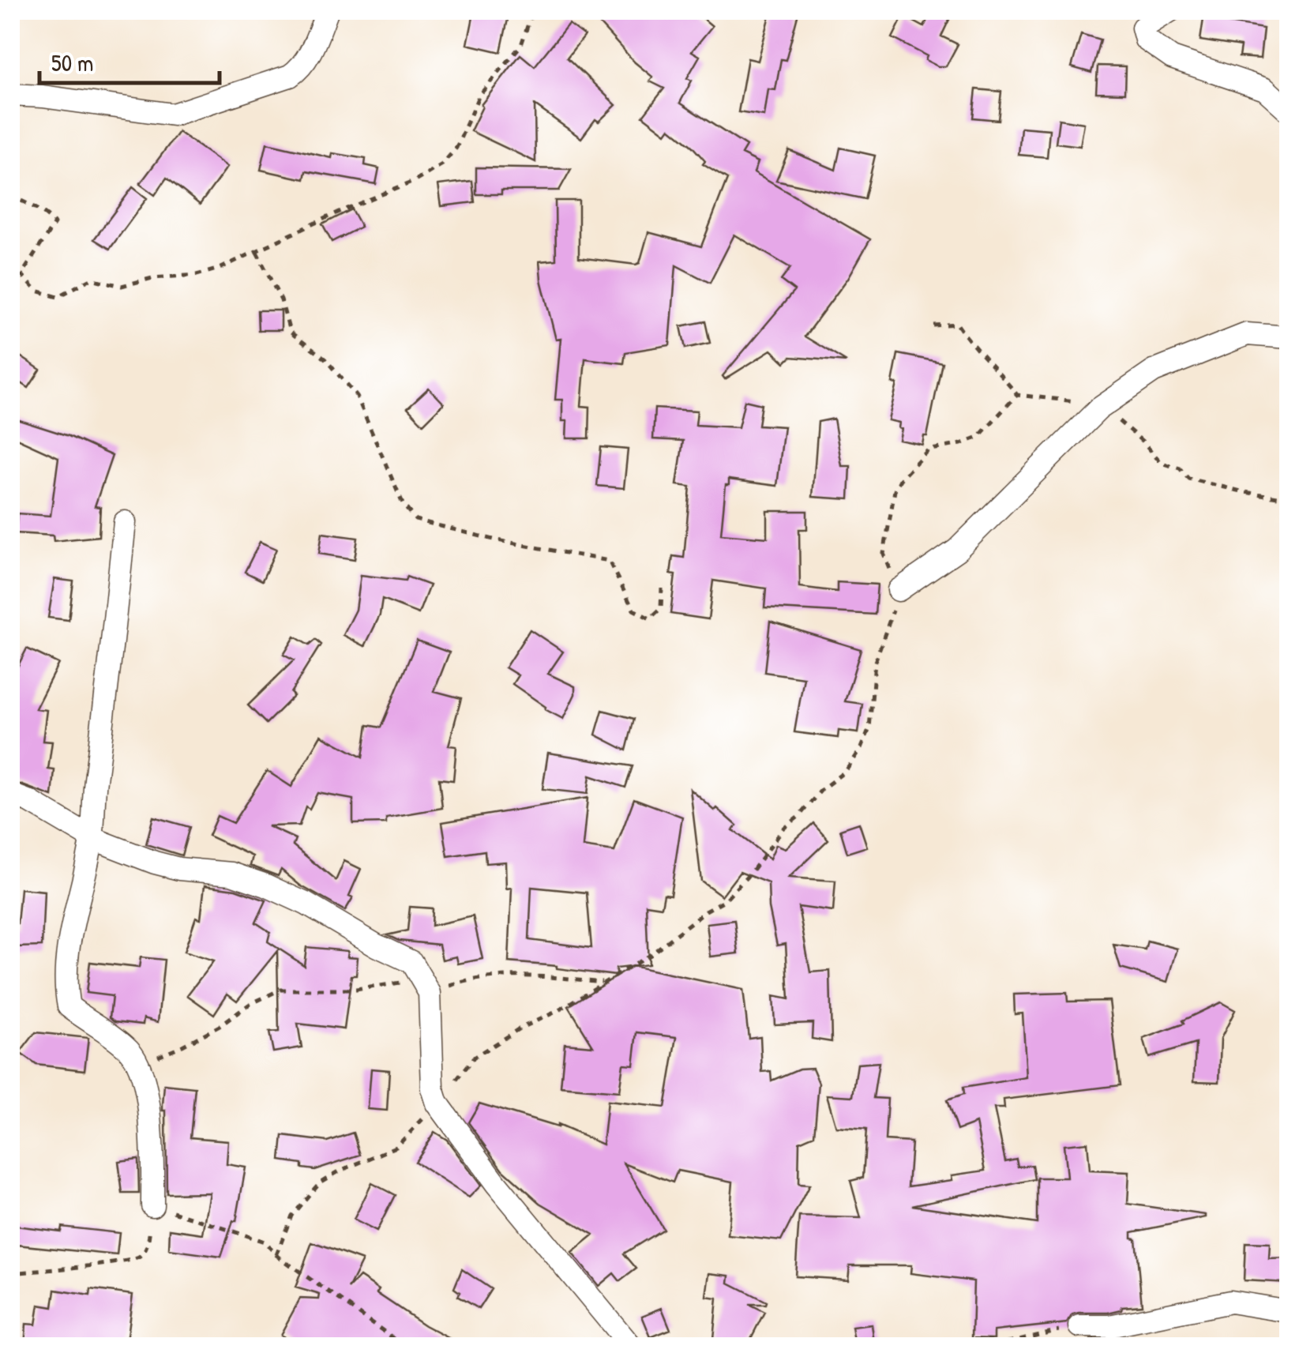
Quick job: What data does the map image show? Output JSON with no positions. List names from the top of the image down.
{
  "scale_bar": "50 m"
}
